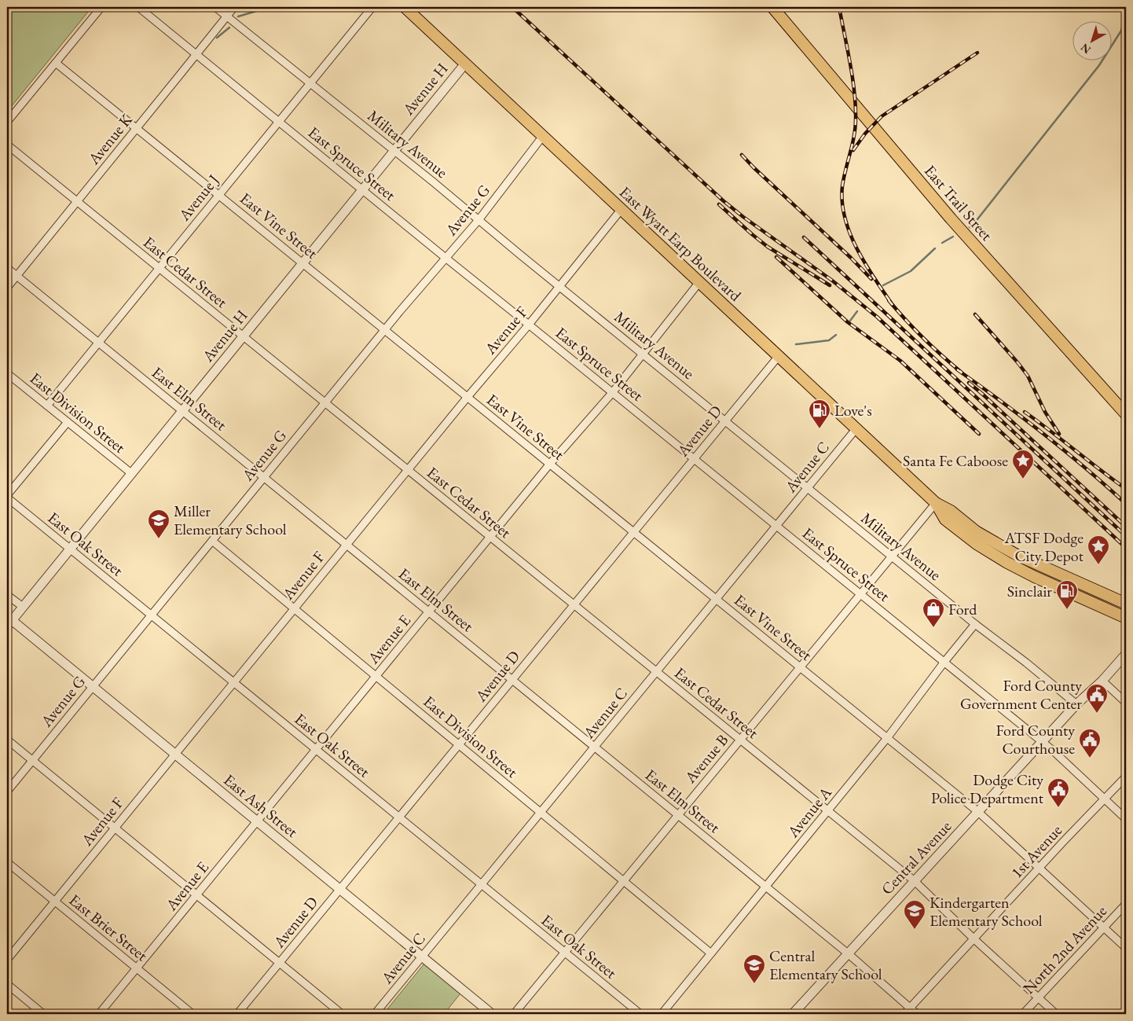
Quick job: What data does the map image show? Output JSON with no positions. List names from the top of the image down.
{
  "streets": {
    "main road": ["East Trail Street", "East Wyatt Earp Boulevard"],
    "street": [
      "Avenue H",
      "Avenue K",
      "Military Avenue",
      "East Spruce Street",
      "Avenue J",
      "Avenue G",
      "East Vine Street",
      "East Cedar Street",
      "Avenue F",
      "East Elm Street",
      "East Division Street",
      "Avenue D",
      "Avenue C",
      "East Oak Street",
      "Avenue E",
      "Avenue B",
      "East Ash Street",
      "Avenue A",
      "1st Avenue",
      "Central Avenue",
      "East Brier Street",
      "North 2nd Avenue"
    ]
  },
  "crossings": [
    ["Avenue H", "Military Avenue"],
    ["Avenue H", "East Spruce Street"],
    ["Avenue H", "East Vine Street"],
    ["Avenue H", "East Wyatt Earp Boulevard"],
    ["Avenue H", "East Cedar Street"],
    ["Avenue H", "East Elm Street"],
    ["Avenue H", "East Division Street"],
    ["Avenue H", "East Oak Street"],
    ["Avenue H", "East Ash Street"],
    ["Avenue K", "Military Avenue"],
    ["Avenue K", "East Spruce Street"],
    ["Avenue K", "East Vine Street"],
    ["Avenue K", "East Cedar Street"],
    ["Avenue K", "East Elm Street"],
    ["Military Avenue", "Avenue J"],
    ["Military Avenue", "Avenue G"],
    ["Military Avenue", "Avenue F"],
    ["Military Avenue", "Avenue D"],
    ["Military Avenue", "Avenue C"],
    ["Military Avenue", "Avenue E"],
    ["Military Avenue", "Avenue B"],
    ["Military Avenue", "Avenue A"],
    ["Military Avenue", "Central Avenue"],
    ["East Spruce Street", "Avenue J"],
    ["East Spruce Street", "Avenue G"],
    ["East Spruce Street", "Avenue F"],
    ["East Spruce Street", "Avenue D"],
    ["East Spruce Street", "Avenue C"],
    ["East Spruce Street", "Avenue E"],
    ["East Spruce Street", "Avenue B"],
    ["East Spruce Street", "Avenue A"],
    ["East Spruce Street", "1st Avenue"],
    ["East Spruce Street", "Central Avenue"],
    ["Avenue J", "East Vine Street"],
    ["Avenue J", "East Cedar Street"],
    ["Avenue J", "East Elm Street"],
    ["Avenue J", "East Division Street"],
    ["Avenue G", "East Vine Street"],
    ["Avenue G", "East Wyatt Earp Boulevard"],
    ["Avenue G", "East Cedar Street"],
    ["Avenue G", "East Elm Street"],
    ["Avenue G", "East Division Street"],
    ["Avenue G", "East Oak Street"],
    ["Avenue G", "East Ash Street"],
    ["East Vine Street", "Avenue F"],
    ["East Vine Street", "Avenue D"],
    ["East Vine Street", "Avenue C"],
    ["East Vine Street", "Avenue E"],
    ["East Vine Street", "Avenue B"],
    ["East Vine Street", "Avenue A"],
    ["East Vine Street", "1st Avenue"],
    ["East Vine Street", "Central Avenue"],
    ["East Vine Street", "North 2nd Avenue"],
    ["East Wyatt Earp Boulevard", "Avenue F"],
    ["East Wyatt Earp Boulevard", "Avenue D"],
    ["East Wyatt Earp Boulevard", "Avenue C"],
    ["East Wyatt Earp Boulevard", "Avenue E"],
    ["East Wyatt Earp Boulevard", "Avenue B"],
    ["East Cedar Street", "Avenue F"],
    ["East Cedar Street", "Avenue D"],
    ["East Cedar Street", "Avenue C"],
    ["East Cedar Street", "Avenue E"],
    ["East Cedar Street", "Avenue B"],
    ["East Cedar Street", "Avenue A"],
    ["East Cedar Street", "1st Avenue"],
    ["East Cedar Street", "Central Avenue"],
    ["East Cedar Street", "North 2nd Avenue"],
    ["Avenue F", "East Elm Street"],
    ["Avenue F", "East Division Street"],
    ["Avenue F", "East Oak Street"],
    ["Avenue F", "East Ash Street"],
    ["Avenue F", "East Brier Street"],
    ["East Elm Street", "Avenue D"],
    ["East Elm Street", "Avenue C"],
    ["East Elm Street", "Avenue E"],
    ["East Elm Street", "Avenue B"],
    ["East Elm Street", "Avenue A"],
    ["East Elm Street", "1st Avenue"],
    ["East Elm Street", "Central Avenue"],
    ["East Division Street", "Avenue D"],
    ["East Division Street", "Avenue C"],
    ["East Division Street", "Avenue E"],
    ["East Division Street", "Avenue B"],
    ["East Division Street", "Avenue A"],
    ["Avenue D", "East Oak Street"],
    ["Avenue D", "East Ash Street"],
    ["Avenue C", "East Oak Street"],
    ["Avenue C", "East Ash Street"],
    ["East Oak Street", "Avenue E"],
    ["East Oak Street", "Avenue B"],
    ["Avenue E", "East Ash Street"],
    ["Avenue E", "East Brier Street"]
  ],
  "places": {
    "fuel station": ["Love's", "Sinclair"],
    "place": ["Santa Fe Caboose", "ATSF Dodge City Depot"],
    "school or university": ["Miller Elementary School", "Kindergarten Elementary School", "Central Elementary School"],
    "shop": ["Ford"],
    "public building": ["Ford County Government Center", "Ford County Courthouse", "Dodge City Police Department"]
  },
  "north": "bottom left"
}
